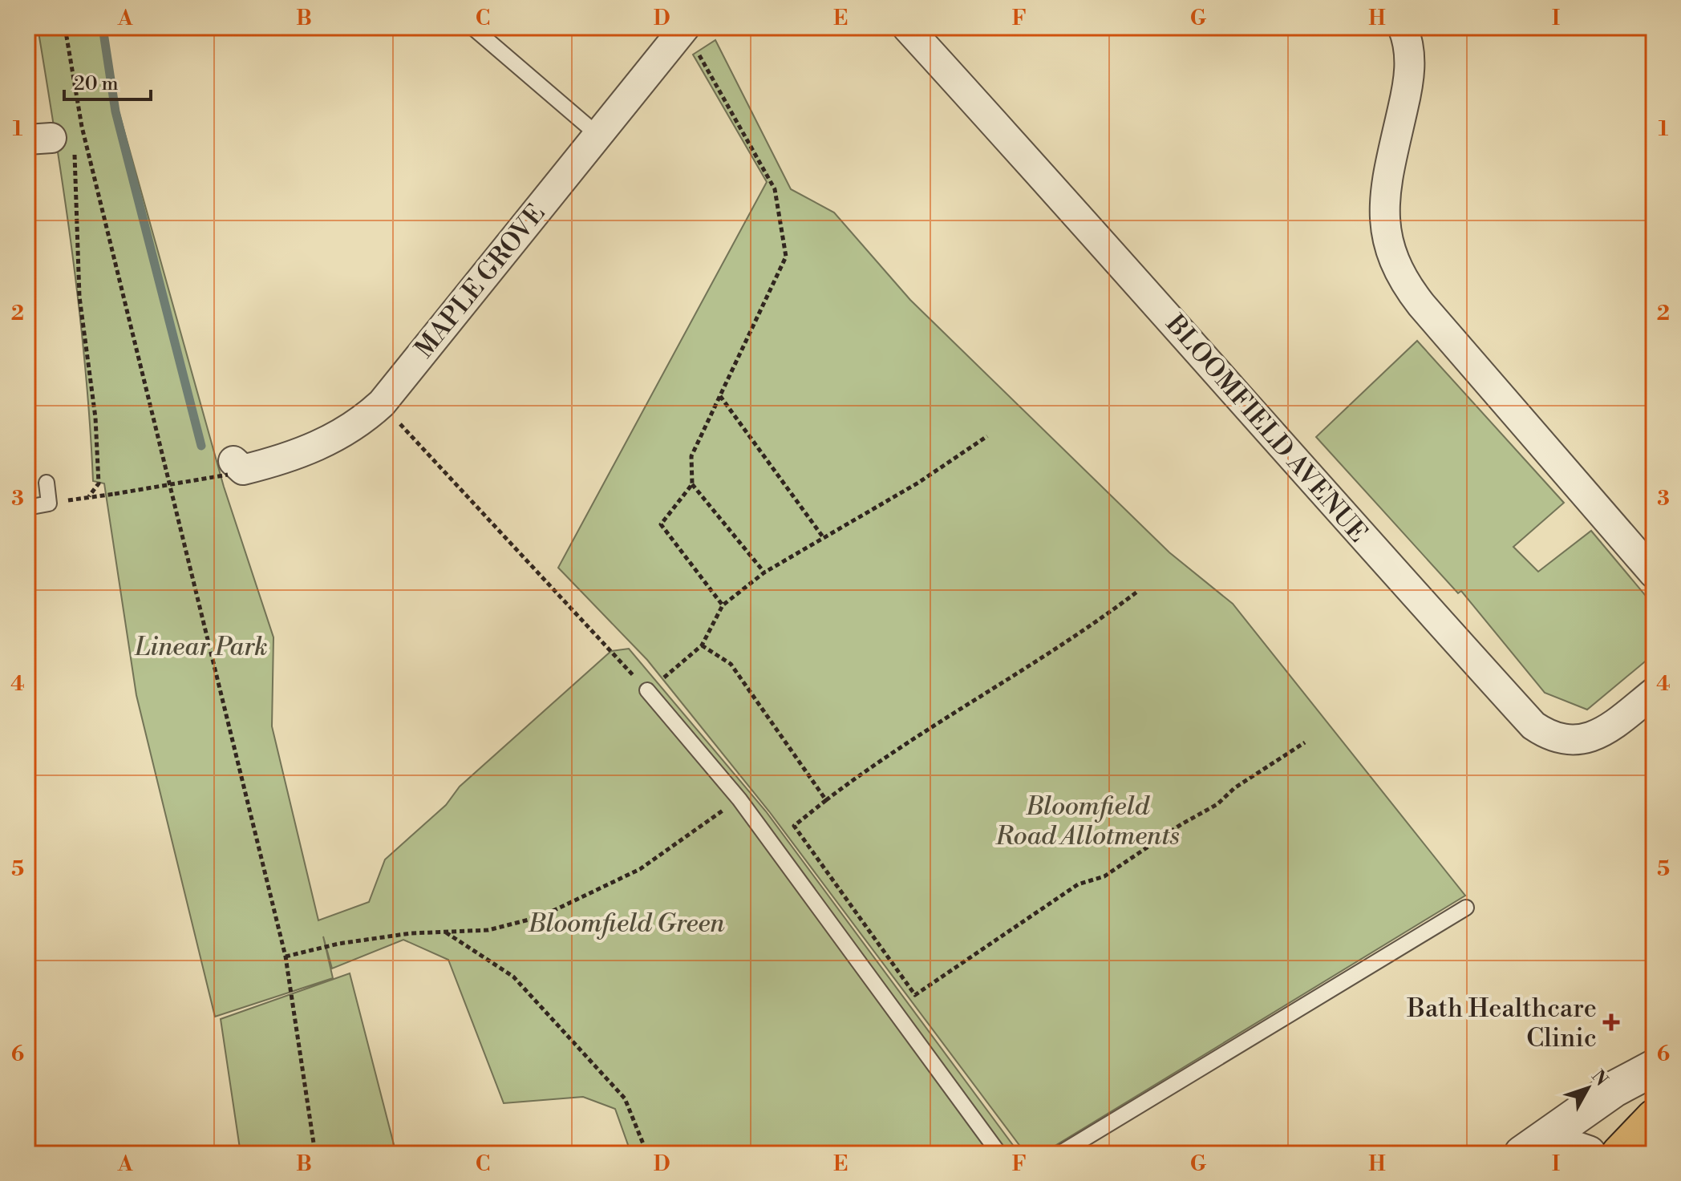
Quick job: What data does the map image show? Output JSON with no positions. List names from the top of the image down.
{
  "streets": {
    "street": ["MAPLE GROVE", "BLOOMFIELD AVENUE"]
  },
  "parks": ["Linear Park", "Bloomfield Road Allotments", "Bloomfield Green"],
  "places": {
    "health": ["Bath Healthcare Clinic"]
  },
  "scale_bar": "20 m",
  "north": "top right",
  "grid": {
    "columns": [
      "A",
      "B",
      "C",
      "D",
      "E",
      "F",
      "G",
      "H",
      "I"
    ],
    "rows": [
      "1",
      "2",
      "3",
      "4",
      "5",
      "6"
    ]
  }
}
